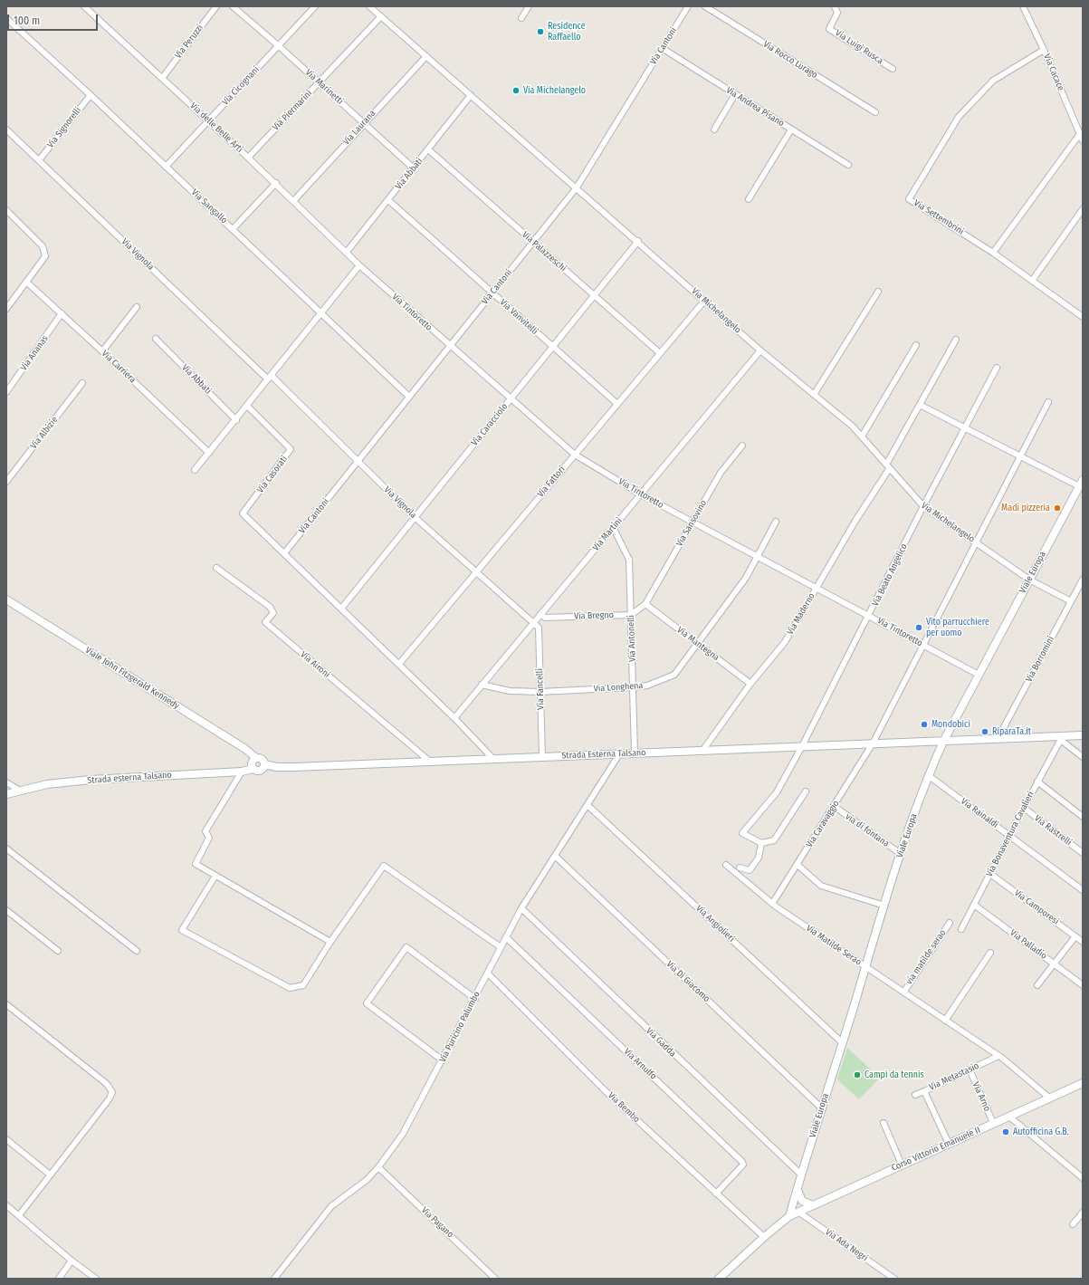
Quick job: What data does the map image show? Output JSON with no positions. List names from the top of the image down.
{
  "streets": {
    "street": [
      "Via Peruzzi",
      "Via Cantoni",
      "Via Luigi Rusca",
      "Via Rocco Lurago",
      "Via Cacace",
      "Via Cicognani",
      "Via Marinetti",
      "Via Andrea Pisano",
      "Via Piermarini",
      "Via Signorelli",
      "Via delle Belle Arti",
      "Via Laurana",
      "Via Abbati",
      "Via Sangallo",
      "Via Settembrini",
      "Via Palazzeschi",
      "Via Vignola",
      "Via Michelangelo",
      "Via Tintoretto",
      "Via Vanvitelli",
      "Via Ananas",
      "Via Carriera",
      "Via Caracciolo",
      "Via Albizie",
      "Via Casorati",
      "Via Fattori",
      "Via Sansovino",
      "Via Martini",
      "Viale Europa",
      "Via Beato Angelico",
      "Via Maderno",
      "Via Bregno",
      "Via Antonelli",
      "Via Mantegna",
      "Via Borromini",
      "Via Aironi",
      "Viale John Fitzgerald Kennedy",
      "Via Longhena",
      "Via Fancelli",
      "Strada Esterna Talsano",
      "Strada esterna Talsano",
      "Via Rainaldi",
      "Via Caravaggio",
      "via di fontana",
      "Via Rastrelli",
      "Via Bonaventura Cavalieri",
      "Via Camporesi",
      "Via Angiolieri",
      "Via Palladio",
      "Via Matilde Serao",
      "via matilde serao",
      "Via Di Giacomo",
      "Via Puricino Palumbo",
      "Via Gadda",
      "Via Arnulfo",
      "Via Metastasio",
      "Via Arno",
      "Via Bembo",
      "Corso Vittorio Emanuele II",
      "Via Pagano",
      "Via Ada Negri"
    ]
  },
  "crossings": [
    ["Via Peruzzi", "Via delle Belle Arti"],
    ["Via Cantoni", "Via Andrea Pisano"],
    ["Via Cantoni", "Via Sangallo"],
    ["Via Cantoni", "Via Palazzeschi"],
    ["Via Cantoni", "Via Vignola"],
    ["Via Cantoni", "Via Michelangelo"],
    ["Via Cantoni", "Via Tintoretto"],
    ["Via Cantoni", "Via Vanvitelli"],
    ["Via Cantoni", "Via Casorati"],
    ["Via Cacace", "Via Settembrini"],
    ["Via Cicognani", "Via Marinetti"],
    ["Via Cicognani", "Via delle Belle Arti"],
    ["Via Cicognani", "Via Sangallo"],
    ["Via Marinetti", "Via Piermarini"],
    ["Via Marinetti", "Via Laurana"],
    ["Via Marinetti", "Via Abbati"],
    ["Via Piermarini", "Via delle Belle Arti"],
    ["Via Piermarini", "Via Michelangelo"],
    ["Via Signorelli", "Via Sangallo"],
    ["Via Signorelli", "Via Vignola"],
    ["Via delle Belle Arti", "Via Laurana"],
    ["Via delle Belle Arti", "Via Abbati"],
    ["Via delle Belle Arti", "Via Tintoretto"],
    ["Via Laurana", "Via Michelangelo"],
    ["Via Abbati", "Via Palazzeschi"],
    ["Via Abbati", "Via Michelangelo"],
    ["Via Abbati", "Via Tintoretto"],
    ["Via Abbati", "Via Vanvitelli"],
    ["Via Palazzeschi", "Via Caracciolo"],
    ["Via Palazzeschi", "Via Fattori"],
    ["Via Vignola", "Via Caracciolo"],
    ["Via Vignola", "Via Fattori"],
    ["Via Vignola", "Via Martini"],
    ["Via Vignola", "Via Fancelli"],
    ["Via Michelangelo", "Via Caracciolo"],
    ["Via Michelangelo", "Via Fattori"],
    ["Via Michelangelo", "Via Martini"],
    ["Via Michelangelo", "Viale Europa"],
    ["Via Michelangelo", "Via Beato Angelico"],
    ["Via Michelangelo", "Via Maderno"],
    ["Via Michelangelo", "Via Borromini"],
    ["Via Michelangelo", "Via Caravaggio"],
    ["Via Tintoretto", "Via Caracciolo"],
    ["Via Tintoretto", "Via Fattori"],
    ["Via Tintoretto", "Via Sansovino"],
    ["Via Tintoretto", "Via Martini"],
    ["Via Tintoretto", "Viale Europa"],
    ["Via Tintoretto", "Via Beato Angelico"],
    ["Via Tintoretto", "Via Maderno"],
    ["Via Tintoretto", "Via Longhena"],
    ["Via Tintoretto", "Via Caravaggio"],
    ["Via Vanvitelli", "Via Caracciolo"],
    ["Via Vanvitelli", "Via Fattori"],
    ["Via Ananas", "Via Carriera"],
    ["Via Sansovino", "Via Mantegna"],
    ["Via Martini", "Via Bregno"],
    ["Via Martini", "Via Antonelli"],
    ["Via Martini", "Via Longhena"],
    ["Via Martini", "Via Fancelli"],
    ["Viale Europa", "Strada Esterna Talsano"],
    ["Viale Europa", "Via Rainaldi"],
    ["Viale Europa", "via di fontana"],
    ["Viale Europa", "Via Angiolieri"],
    ["Viale Europa", "Via Matilde Serao"],
    ["Viale Europa", "Via Di Giacomo"],
    ["Viale Europa", "Via Gadda"],
    ["Viale Europa", "Corso Vittorio Emanuele II"],
    ["Via Beato Angelico", "Strada Esterna Talsano"],
    ["Via Maderno", "Via Mantegna"],
    ["Via Maderno", "Strada Esterna Talsano"],
    ["Via Bregno", "Via Antonelli"],
    ["Via Antonelli", "Via Longhena"],
    ["Via Antonelli", "Strada Esterna Talsano"],
    ["Via Mantegna", "Via Longhena"],
    ["Via Borromini", "Strada Esterna Talsano"],
    ["Via Aironi", "Strada Esterna Talsano"],
    ["Viale John Fitzgerald Kennedy", "Strada Esterna Talsano"],
    ["Viale John Fitzgerald Kennedy", "Strada esterna Talsano"],
    ["Via Longhena", "Via Fancelli"],
    ["Via Fancelli", "Strada Esterna Talsano"],
    ["Strada Esterna Talsano", "Strada esterna Talsano"],
    ["Strada Esterna Talsano", "Via Caravaggio"],
    ["Strada Esterna Talsano", "Via Bonaventura Cavalieri"],
    ["Strada Esterna Talsano", "Via Puricino Palumbo"],
    ["Via Rainaldi", "Via Bonaventura Cavalieri"],
    ["Via Caravaggio", "via di fontana"],
    ["Via Caravaggio", "Via Matilde Serao"],
    ["Via Rastrelli", "Via Bonaventura Cavalieri"],
    ["Via Bonaventura Cavalieri", "Via Camporesi"],
    ["Via Bonaventura Cavalieri", "Via Palladio"],
    ["Via Angiolieri", "Via Puricino Palumbo"],
    ["Via Matilde Serao", "via matilde serao"],
    ["Via Matilde Serao", "Via Metastasio"],
    ["Via Matilde Serao", "Corso Vittorio Emanuele II"],
    ["Via Di Giacomo", "Via Puricino Palumbo"],
    ["Via Puricino Palumbo", "Via Gadda"],
    ["Via Puricino Palumbo", "Via Arnulfo"],
    ["Via Puricino Palumbo", "Via Bembo"],
    ["Via Puricino Palumbo", "Via Pagano"],
    ["Via Arnulfo", "Via Bembo"],
    ["Via Metastasio", "Via Arno"],
    ["Via Metastasio", "Corso Vittorio Emanuele II"],
    ["Via Arno", "Corso Vittorio Emanuele II"],
    ["Corso Vittorio Emanuele II", "Via Ada Negri"]
  ],
  "places": [
    "Residence Raffaello",
    "Via Michelangelo",
    "Madì pizzeria",
    "Vito parrucchiere per uomo",
    "Mondobici",
    "RiparaTa.it",
    "Campi da tennis",
    "Autofficina G.B."
  ],
  "scale_bar": "100 m"
}
